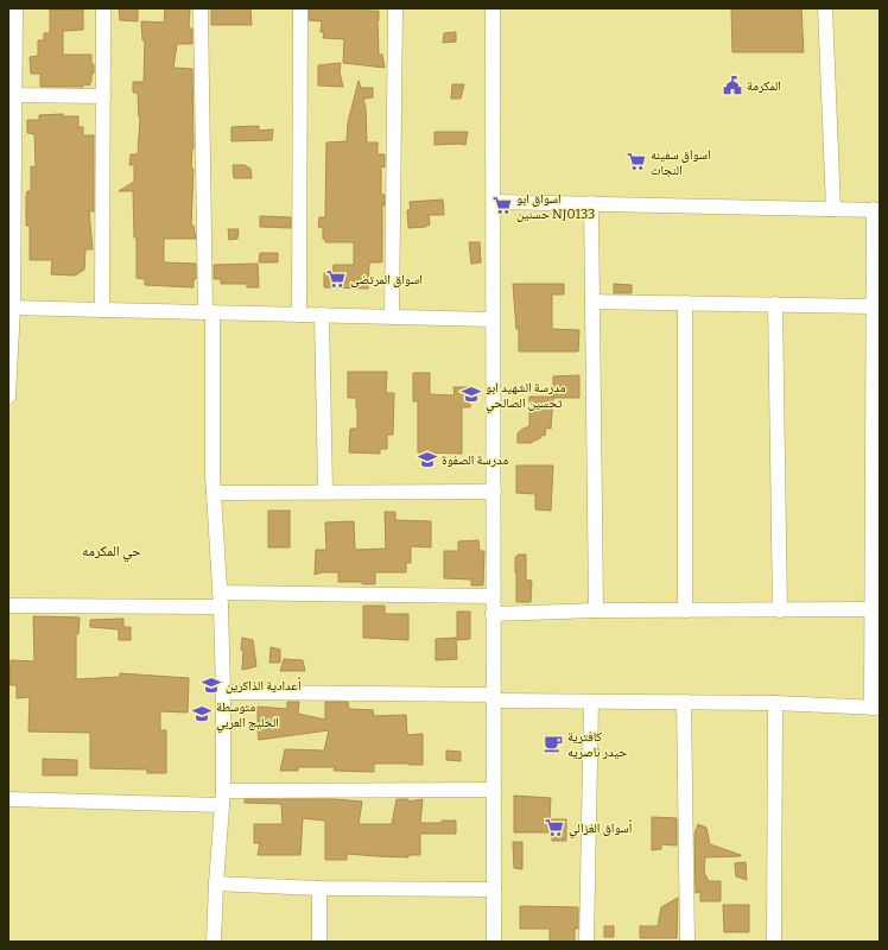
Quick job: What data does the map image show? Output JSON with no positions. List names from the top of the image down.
{
  "districts": ["حي المكرمه"],
  "places": {
    "public building": ["المكرمة"],
    "supermarket": [
      "اسواق سفينه النجات",
      "اسواق ابو حسنين NJ0133",
      "اسواق المرتضى",
      "أسواق الغزالي"
    ],
    "school or university": [
      "مدرسة الشهيد ابو تحسين الصالحي",
      "مدرسة الصفوة",
      "أعدادية الذاكرين",
      "متوسطة الخليج العربي"
    ],
    "cafe": ["كافترية حيدر ناصريه"]
  }
}
